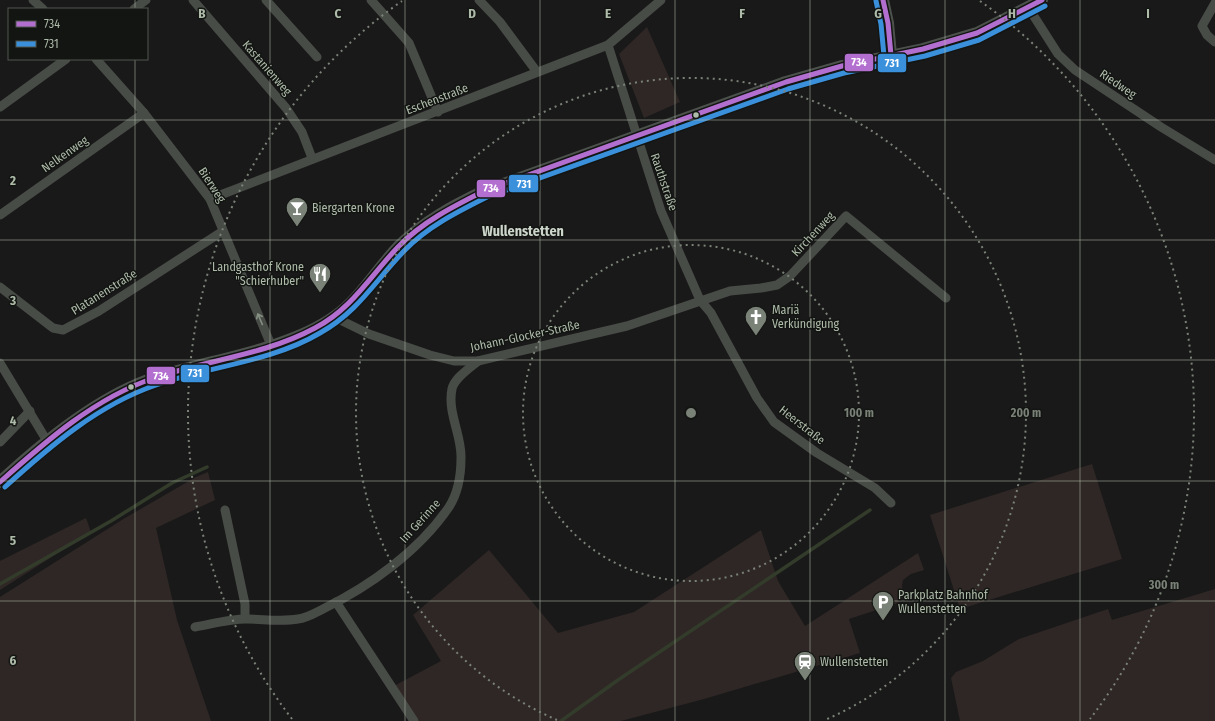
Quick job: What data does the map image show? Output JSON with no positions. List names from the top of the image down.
{
  "streets": {
    "street": [
      "Kastanienweg",
      "Riedweg",
      "Eschenstraße",
      "Nelkenweg",
      "Rauthstraße",
      "Bierweg",
      "Kirchenweg",
      "Platanenstraße",
      "Johann-Glocker-Straße",
      "Heerstraße",
      "Im Gerinne"
    ]
  },
  "crossings": [
    ["Kastanienweg", "Eschenstraße"],
    ["Eschenstraße", "Rauthstraße"],
    ["Eschenstraße", "Bierweg"],
    ["Nelkenweg", "Bierweg"],
    ["Rauthstraße", "Kirchenweg"],
    ["Rauthstraße", "Johann-Glocker-Straße"],
    ["Rauthstraße", "Heerstraße"],
    ["Bierweg", "Platanenstraße"],
    ["Kirchenweg", "Johann-Glocker-Straße"],
    ["Kirchenweg", "Heerstraße"],
    ["Johann-Glocker-Straße", "Heerstraße"],
    ["Johann-Glocker-Straße", "Im Gerinne"]
  ],
  "one_way": ["Bierweg"],
  "districts": ["Wullenstetten"],
  "places": {
    "bar": ["Biergarten Krone"],
    "restaurant": ["Landgasthof Krone \"Schierhuber\""],
    "church": ["Mariä Verkündigung"],
    "parking": ["Parkplatz Bahnhof Wullenstetten"],
    "station": ["Wullenstetten"]
  },
  "lines": ["transit line 734", "transit line 731"],
  "legend": ["734", "731"],
  "grid": {
    "columns": [
      "B",
      "C",
      "D",
      "E",
      "F",
      "G",
      "H",
      "I"
    ],
    "rows": [
      "2",
      "3",
      "4",
      "5",
      "6"
    ]
  },
  "rings": ["100 m", "200 m", "300 m"]
}
